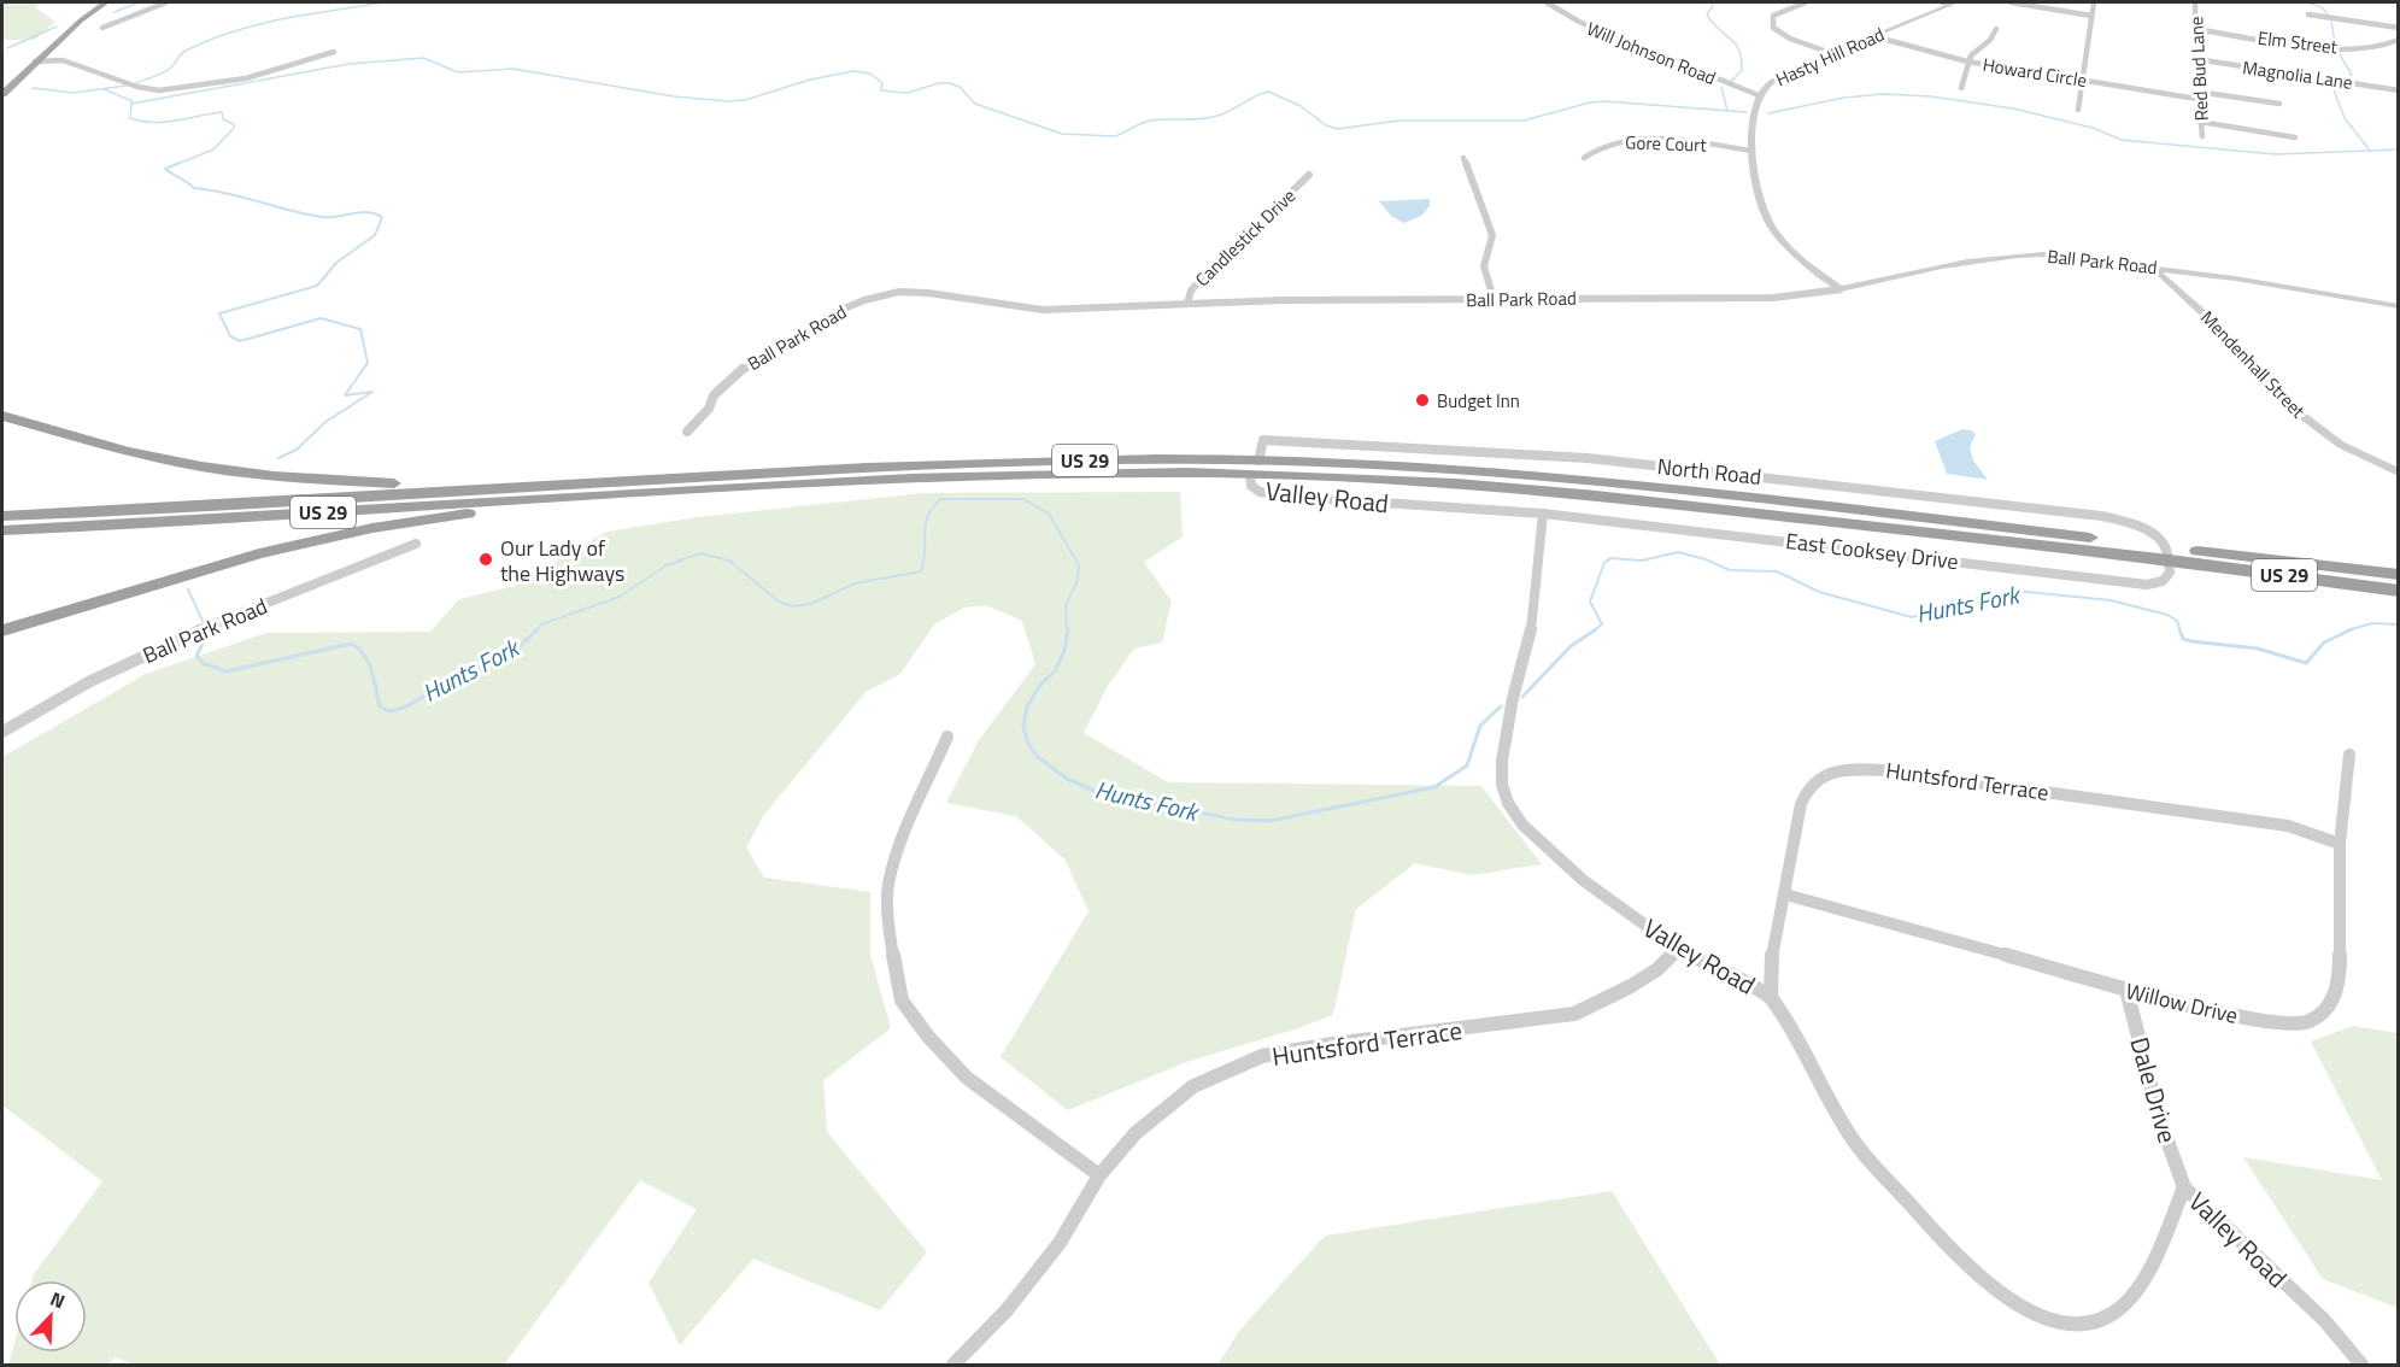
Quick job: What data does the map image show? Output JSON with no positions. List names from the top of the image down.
{
  "streets": {
    "highway": ["US 29"],
    "street": [
      "Elm Street",
      "Will Johnson Road",
      "Hasty Hill Road",
      "Red Bud Lane",
      "Howard Circle",
      "Magnolia Lane",
      "Gore Court",
      "Candlestick Drive",
      "Ball Park Road",
      "Mendenhall Street",
      "North Road",
      "Valley Road",
      "East Cooksey Drive",
      "Huntsford Terrace",
      "Willow Drive",
      "Dale Drive"
    ]
  },
  "crossings": [
    ["Elm Street", "Red Bud Lane"],
    ["Will Johnson Road", "Hasty Hill Road"],
    ["Hasty Hill Road", "Howard Circle"],
    ["Hasty Hill Road", "Gore Court"],
    ["Hasty Hill Road", "Ball Park Road"],
    ["Red Bud Lane", "Howard Circle"],
    ["Red Bud Lane", "Magnolia Lane"],
    ["Candlestick Drive", "Ball Park Road"],
    ["Ball Park Road", "Mendenhall Street"],
    ["US 29", "North Road"],
    ["US 29", "Valley Road"],
    ["US 29", "East Cooksey Drive"],
    ["North Road", "East Cooksey Drive"],
    ["Valley Road", "East Cooksey Drive"],
    ["Valley Road", "Huntsford Terrace"],
    ["Valley Road", "Dale Drive"],
    ["Huntsford Terrace", "Willow Drive"],
    ["Willow Drive", "Dale Drive"]
  ],
  "water": ["Hunts Fork"],
  "places": ["Budget Inn", "Our Lady of the Highways"],
  "north": "top right"
}
